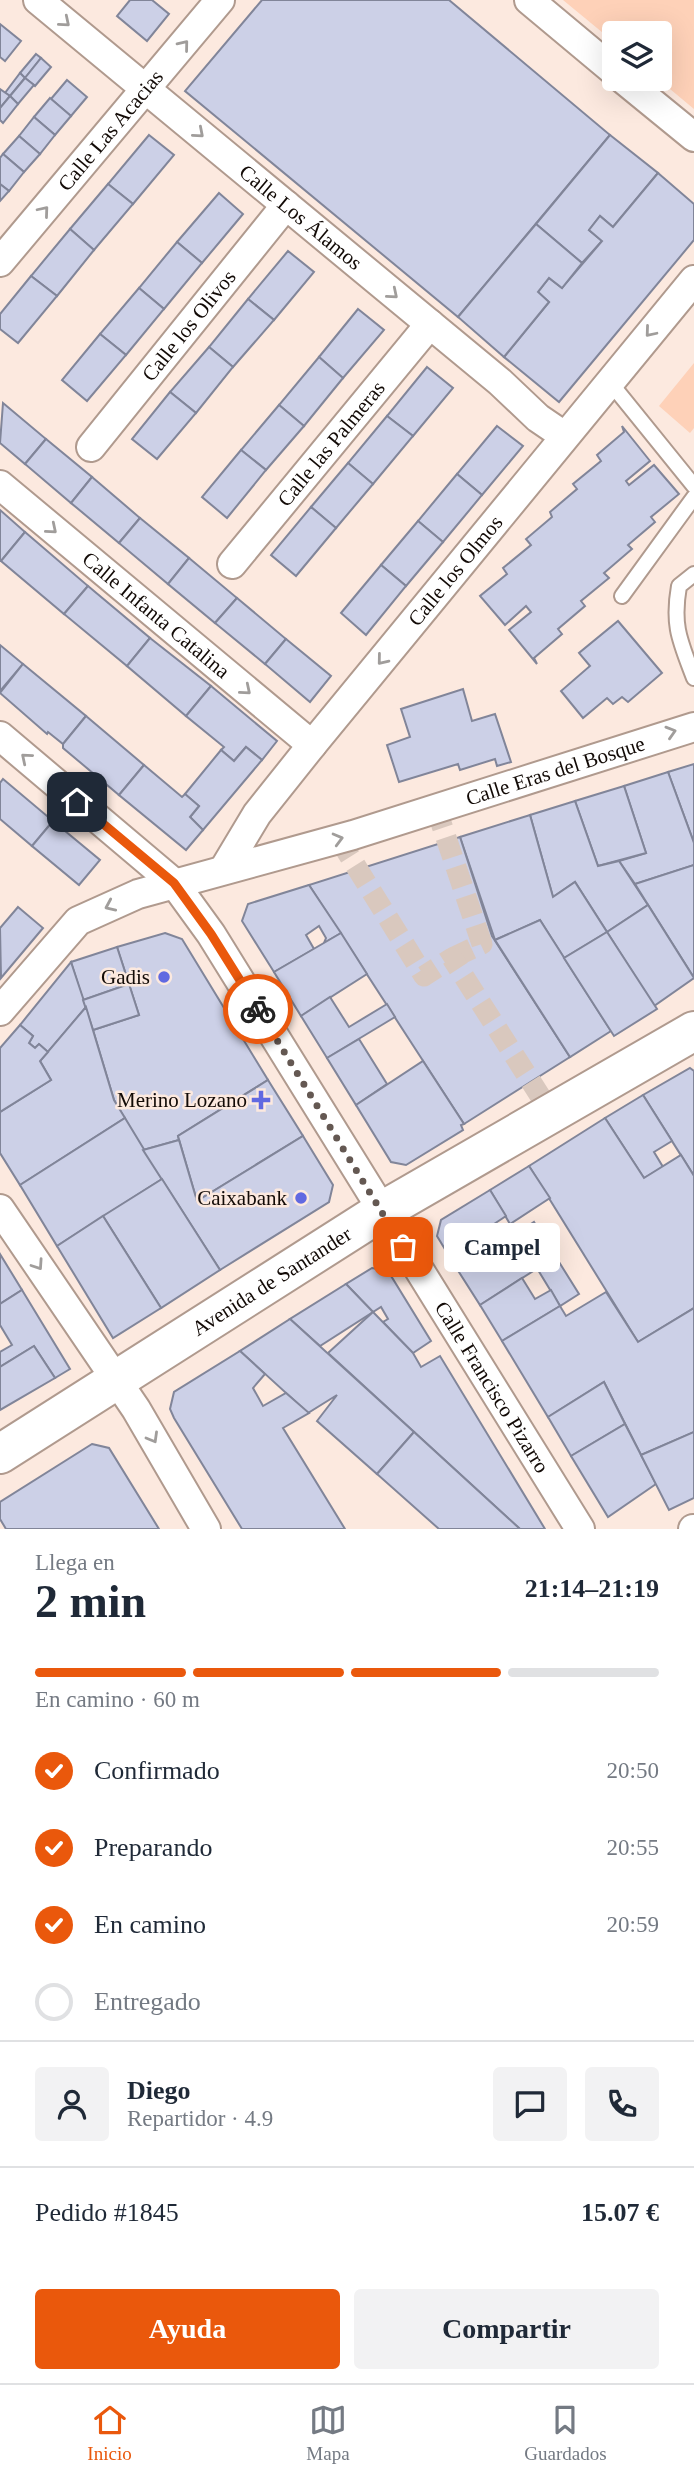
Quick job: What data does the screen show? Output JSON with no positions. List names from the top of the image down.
{
  "streets": {
    "highway": ["Avenida de Santander"],
    "street": [
      "Calle Las Acacias",
      "Calle Los Álamos",
      "Calle los Olivos",
      "Calle las Palmeras",
      "Calle los Olmos",
      "Calle Infanta Catalina",
      "Calle Eras del Bosque",
      "Calle Francisco Pizarro"
    ]
  },
  "crossings": [
    ["Calle Las Acacias", "Calle Los Álamos"],
    ["Calle Los Álamos", "Calle los Olivos"],
    ["Calle Los Álamos", "Calle las Palmeras"],
    ["Calle Los Álamos", "Calle los Olmos"],
    ["Calle los Olmos", "Calle Infanta Catalina"],
    ["Calle los Olmos", "Calle Eras del Bosque"],
    ["Calle Eras del Bosque", "Calle Francisco Pizarro"],
    ["Avenida de Santander", "Calle Francisco Pizarro"]
  ],
  "one_way": [
    "Calle Las Acacias",
    "Calle Los Álamos",
    "Calle los Olmos",
    "Calle Infanta Catalina"
  ],
  "places": {
    "other": ["Gadis", "Caixabank", "Campel"],
    "health": ["Merino Lozano"]
  },
  "page": {
    "bubble": "Campel",
    "heading": ["2 min", "Llega en", "21:14–21:19"],
    "panel": [
      "Diego",
      "Repartidor · 4.9",
      "Pedido #1845",
      "15.07 €"
    ],
    "bar": "En camino · 60 m",
    "list": [
      ["Confirmado", "20:50"],
      ["Preparando", "20:55"],
      ["En camino", "20:59"],
      "Entregado"
    ],
    "buttons": ["Ayuda", "Compartir"],
    "tabs": ["Inicio", "Mapa", "Guardados"]
  }
}
